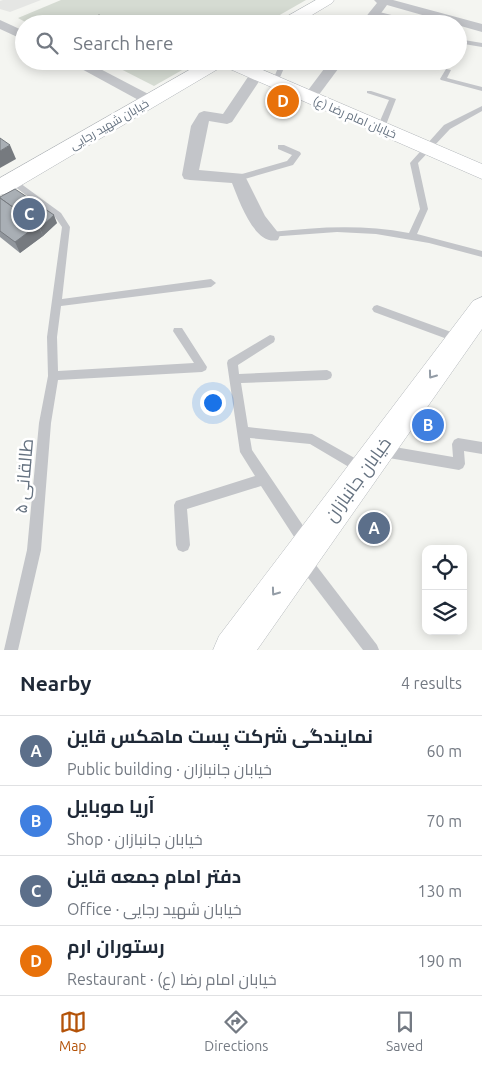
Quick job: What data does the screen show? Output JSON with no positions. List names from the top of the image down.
{
  "streets": {
    "street": ["خیابان امام رضا (ع)", "خیابان شهید رجایی", "خیابان جانبازان"],
    "lane": ["طالقانی ۵"]
  },
  "crossings": [
    ["خیابان شهید رجایی", "طالقانی ۵"]
  ],
  "one_way": ["خیابان جانبازان"],
  "page": {
    "search": "Search here",
    "pins": [
      "D",
      "C",
      "B",
      "A"
    ],
    "heading": ["Nearby", "4 results"],
    "list": [
      {
        "mark": "A",
        "name": "نمایندگی شرکت پست ماهکس قاین",
        "note": "Public building · خیابان جانبازان",
        "value": "60 m"
      },
      {
        "mark": "B",
        "name": "آریا موبایل",
        "note": "Shop · خیابان جانبازان",
        "value": "70 m"
      },
      {
        "mark": "C",
        "name": "دفتر امام جمعه قاین",
        "note": "Office · خیابان شهید رجایی",
        "value": "130 m"
      },
      {
        "mark": "D",
        "name": "رستوران ارم",
        "note": "Restaurant · خیابان امام رضا (ع)",
        "value": "190 m"
      }
    ],
    "nav": ["Map", "Directions", "Saved"]
  }
}
